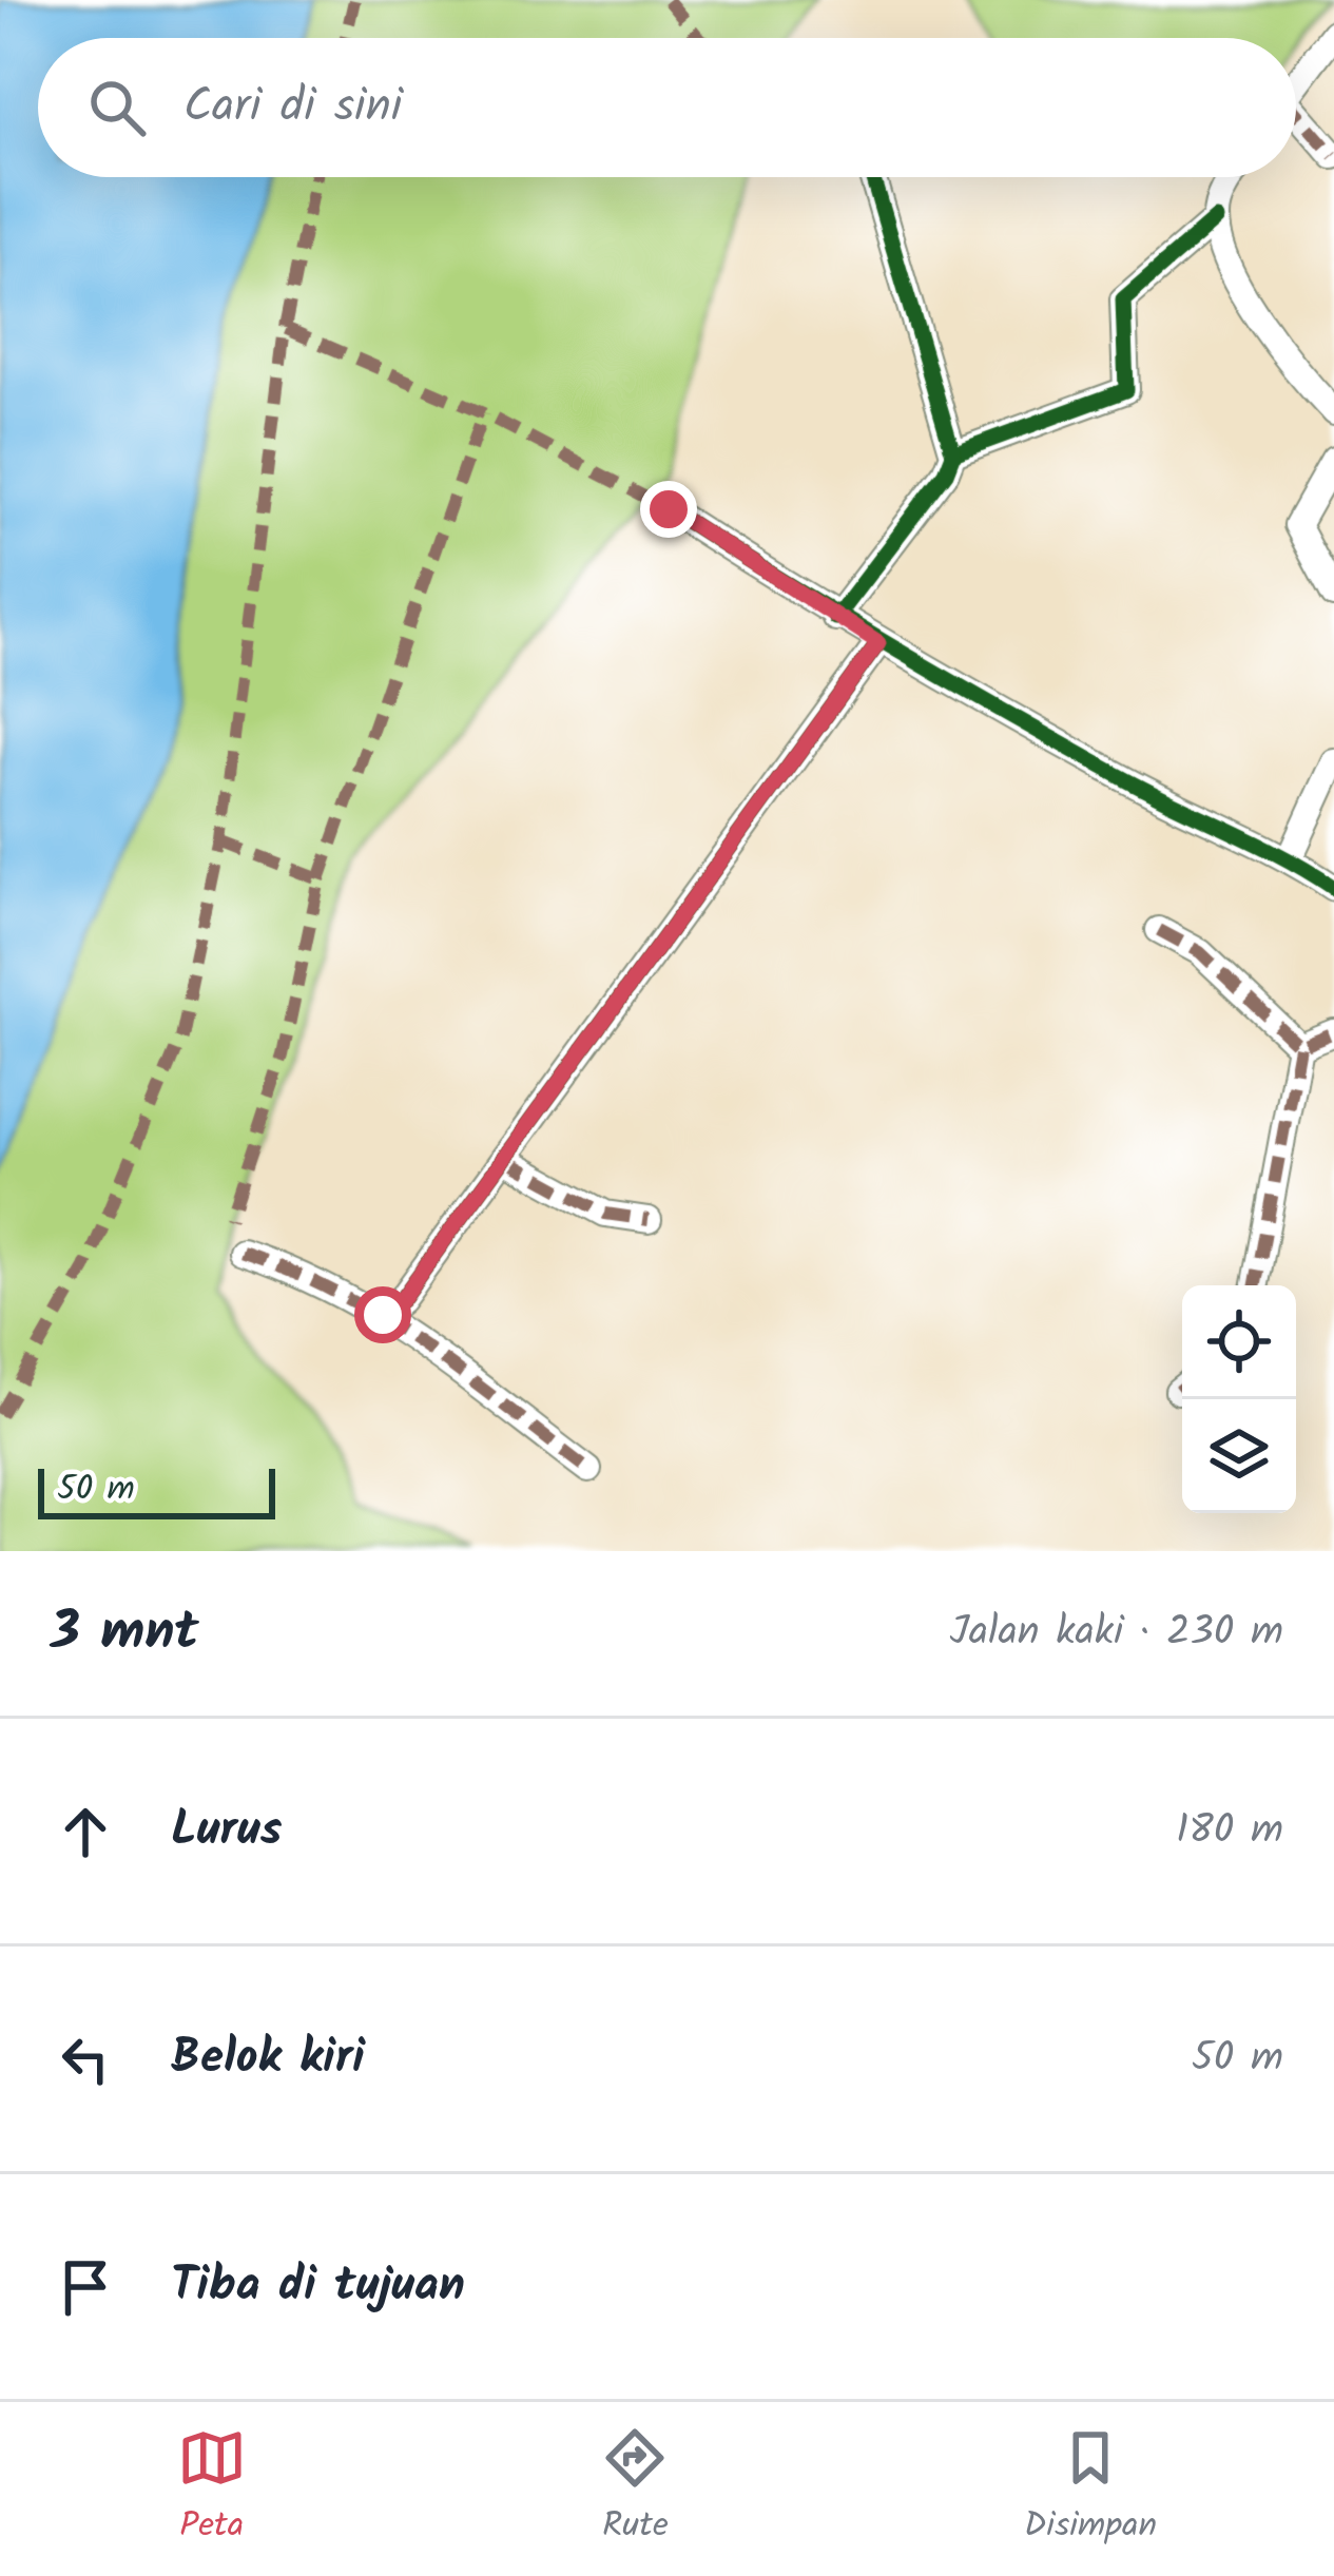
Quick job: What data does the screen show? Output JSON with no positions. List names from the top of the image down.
{
  "scale_bar": "50 m",
  "page": {
    "search": "Cari di sini",
    "scale": "50 m",
    "heading": ["3 mnt", "Jalan kaki · 230 m"],
    "list": [
      ["Lurus", "180 m"],
      ["Belok kiri", "50 m"],
      "Tiba di tujuan"
    ],
    "nav": ["Peta", "Rute", "Disimpan"]
  }
}
